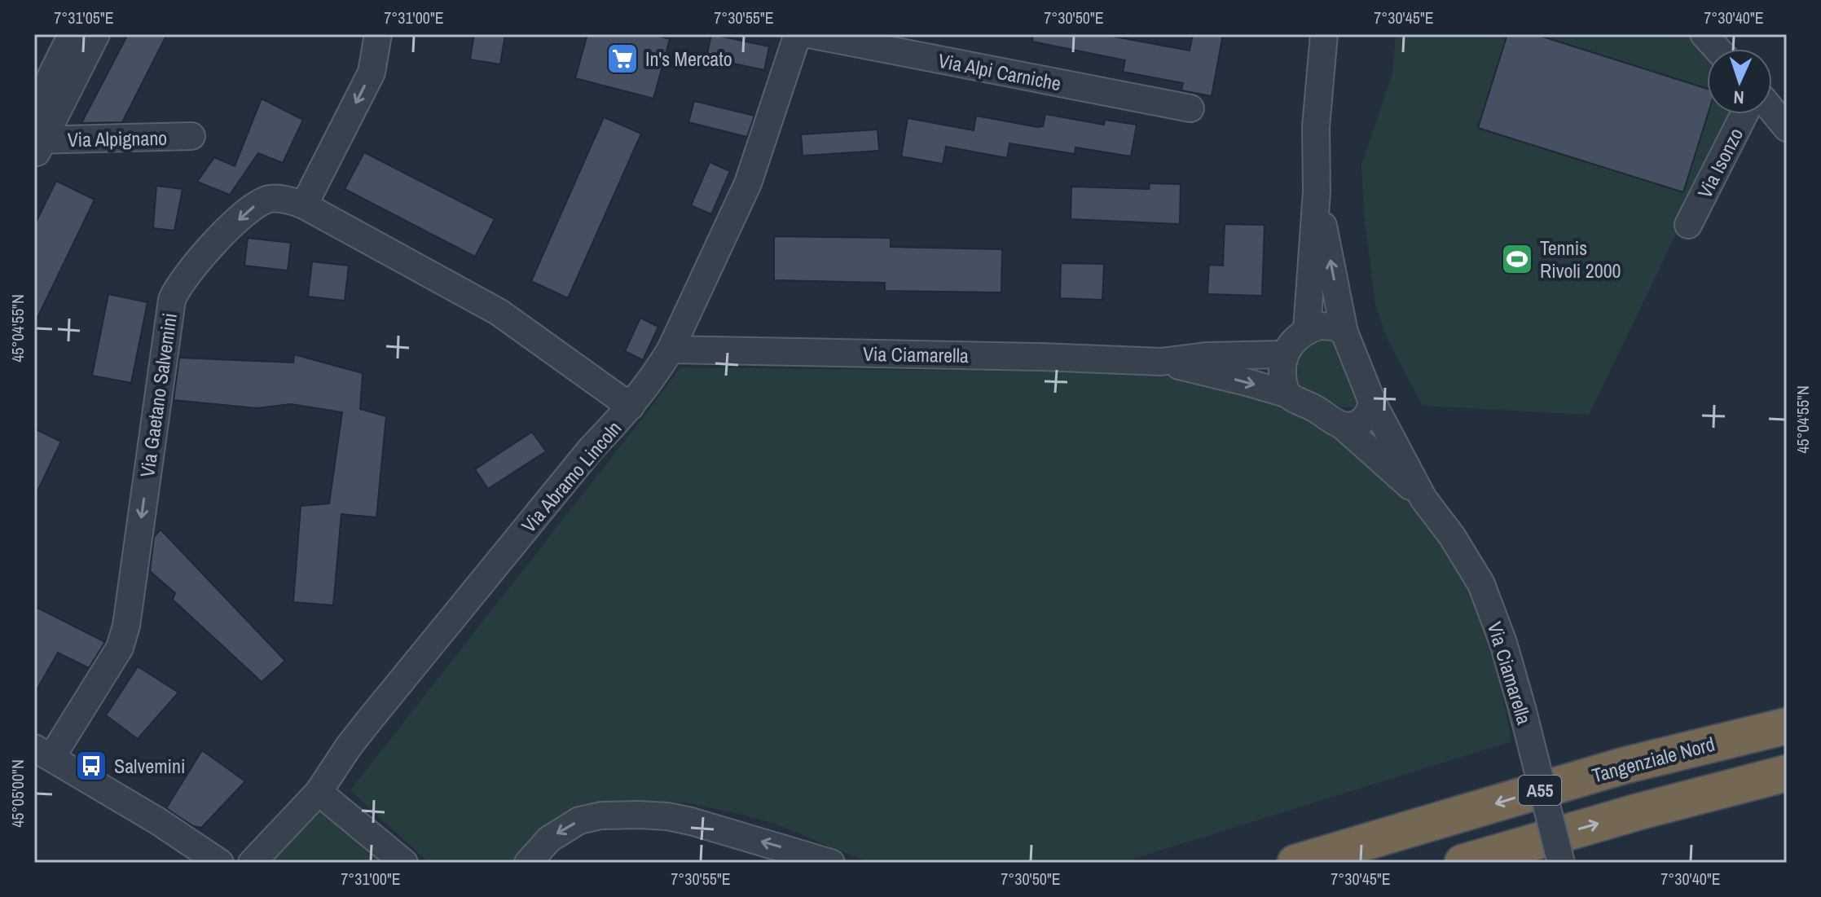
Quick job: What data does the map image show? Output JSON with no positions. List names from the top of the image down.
{
  "streets": {
    "highway": ["Tangenziale Nord", "A55"],
    "street": [
      "Via Alpi Carniche",
      "Via Alpignano",
      "Via Isonzo",
      "Via Ciamarella",
      "Via Gaetano Salvemini",
      "Via Abramo Lincoln"
    ]
  },
  "crossings": [
    ["Via Ciamarella", "Via Abramo Lincoln"],
    ["Via Gaetano Salvemini", "Via Abramo Lincoln"]
  ],
  "one_way": ["Via Gaetano Salvemini"],
  "places": {
    "supermarket": ["In's Mercato"],
    "sports": ["Tennis Rivoli 2000"],
    "bus stop": ["Salvemini"]
  },
  "north": "bottom",
  "coordinates": [
    "7°31'05\"E",
    "7°31'00\"E",
    "7°30'55\"E",
    "7°30'50\"E",
    "7°30'45\"E",
    "7°30'40\"E",
    "45°04'55\"N",
    "45°05'00\"N"
  ]
}
